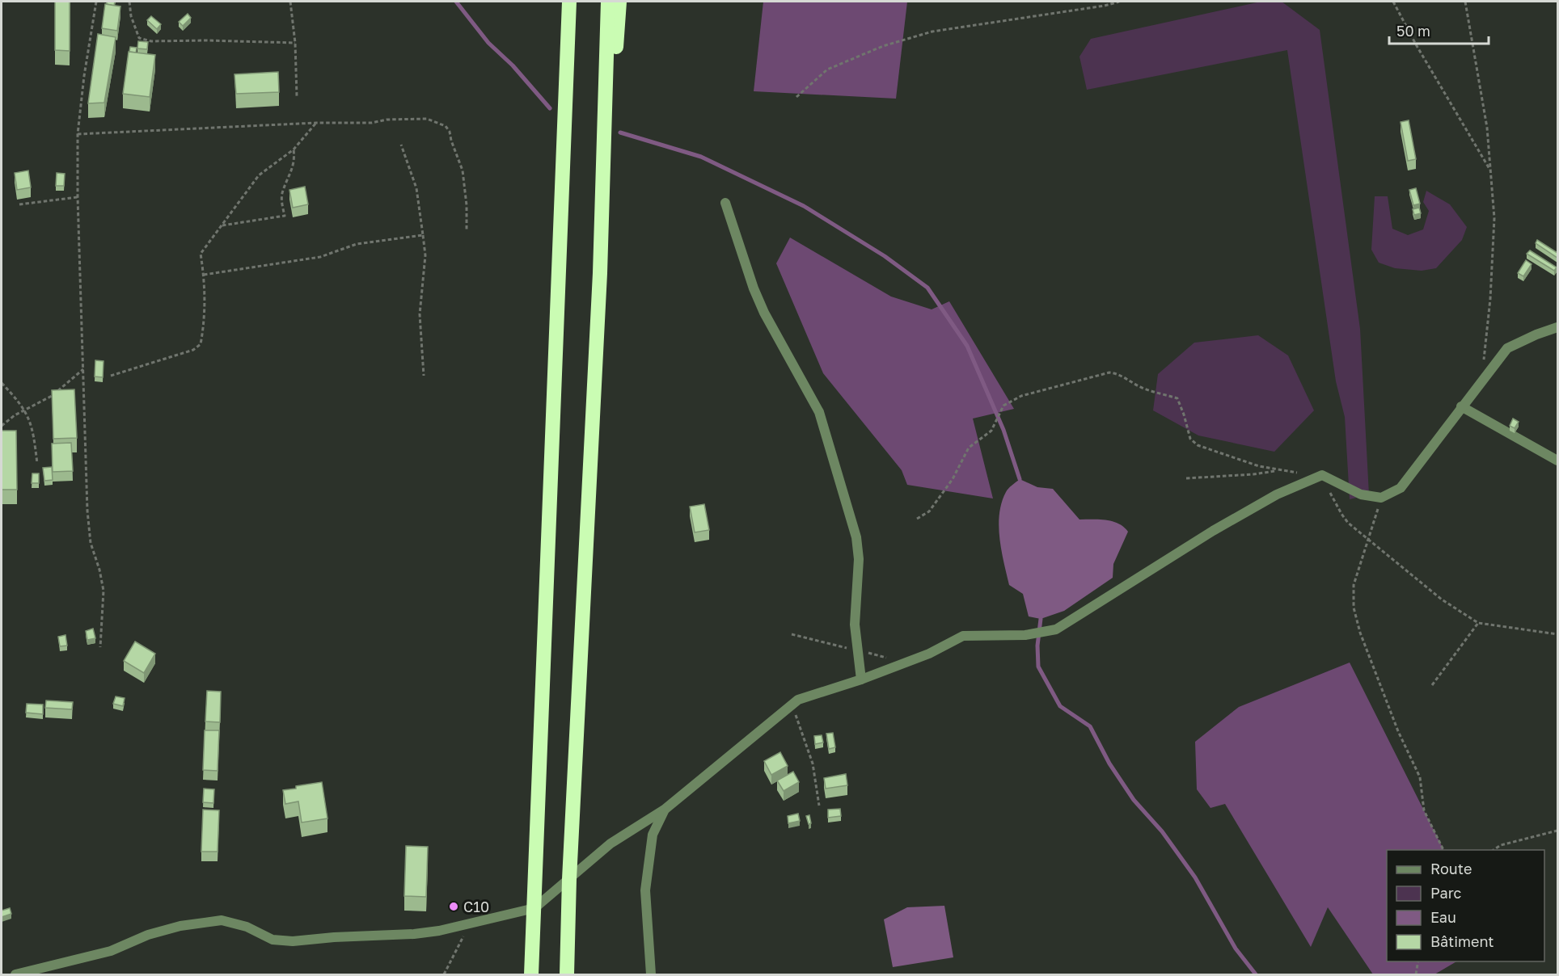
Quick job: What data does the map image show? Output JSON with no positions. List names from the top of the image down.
{
  "places": ["C10"],
  "legend": [
    "Route",
    "Parc",
    "Eau",
    "Bâtiment"
  ],
  "scale_bar": "50 m"
}
